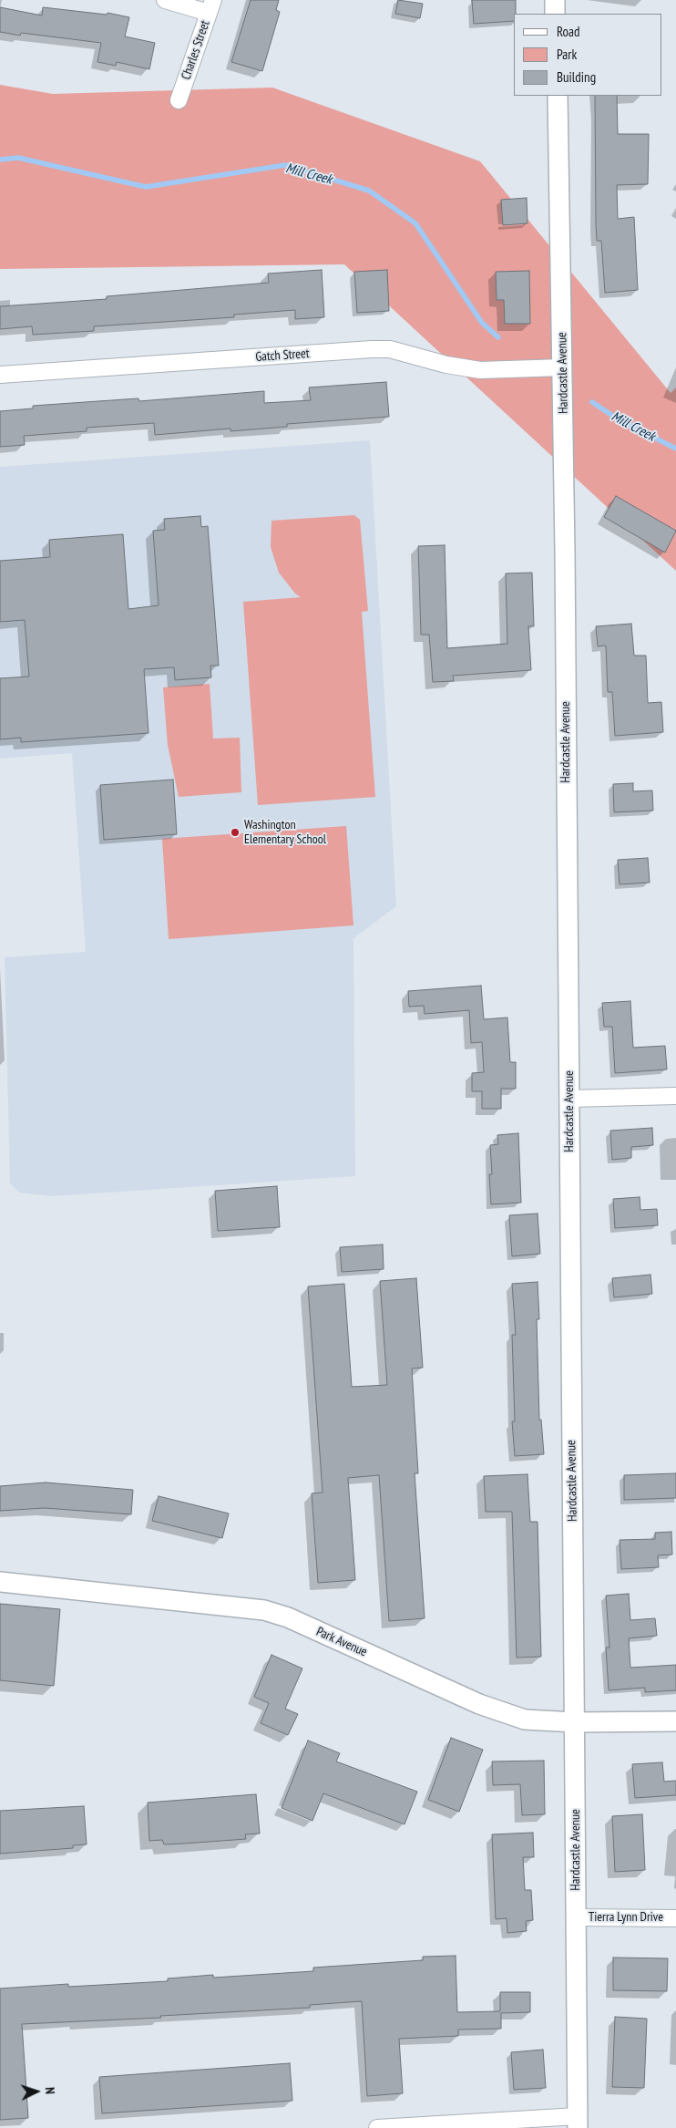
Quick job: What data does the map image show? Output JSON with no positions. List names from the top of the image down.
{
  "streets": {
    "street": [
      "Charles Street",
      "Gatch Street",
      "Hardcastle Avenue",
      "Park Avenue",
      "Tierra Lynn Drive"
    ]
  },
  "crossings": [
    ["Gatch Street", "Hardcastle Avenue"],
    ["Hardcastle Avenue", "Park Avenue"],
    ["Hardcastle Avenue", "Tierra Lynn Drive"]
  ],
  "water": ["Mill Creek"],
  "places": ["Washington Elementary School"],
  "legend": ["Road", "Park", "Building"],
  "north": "right"
}
